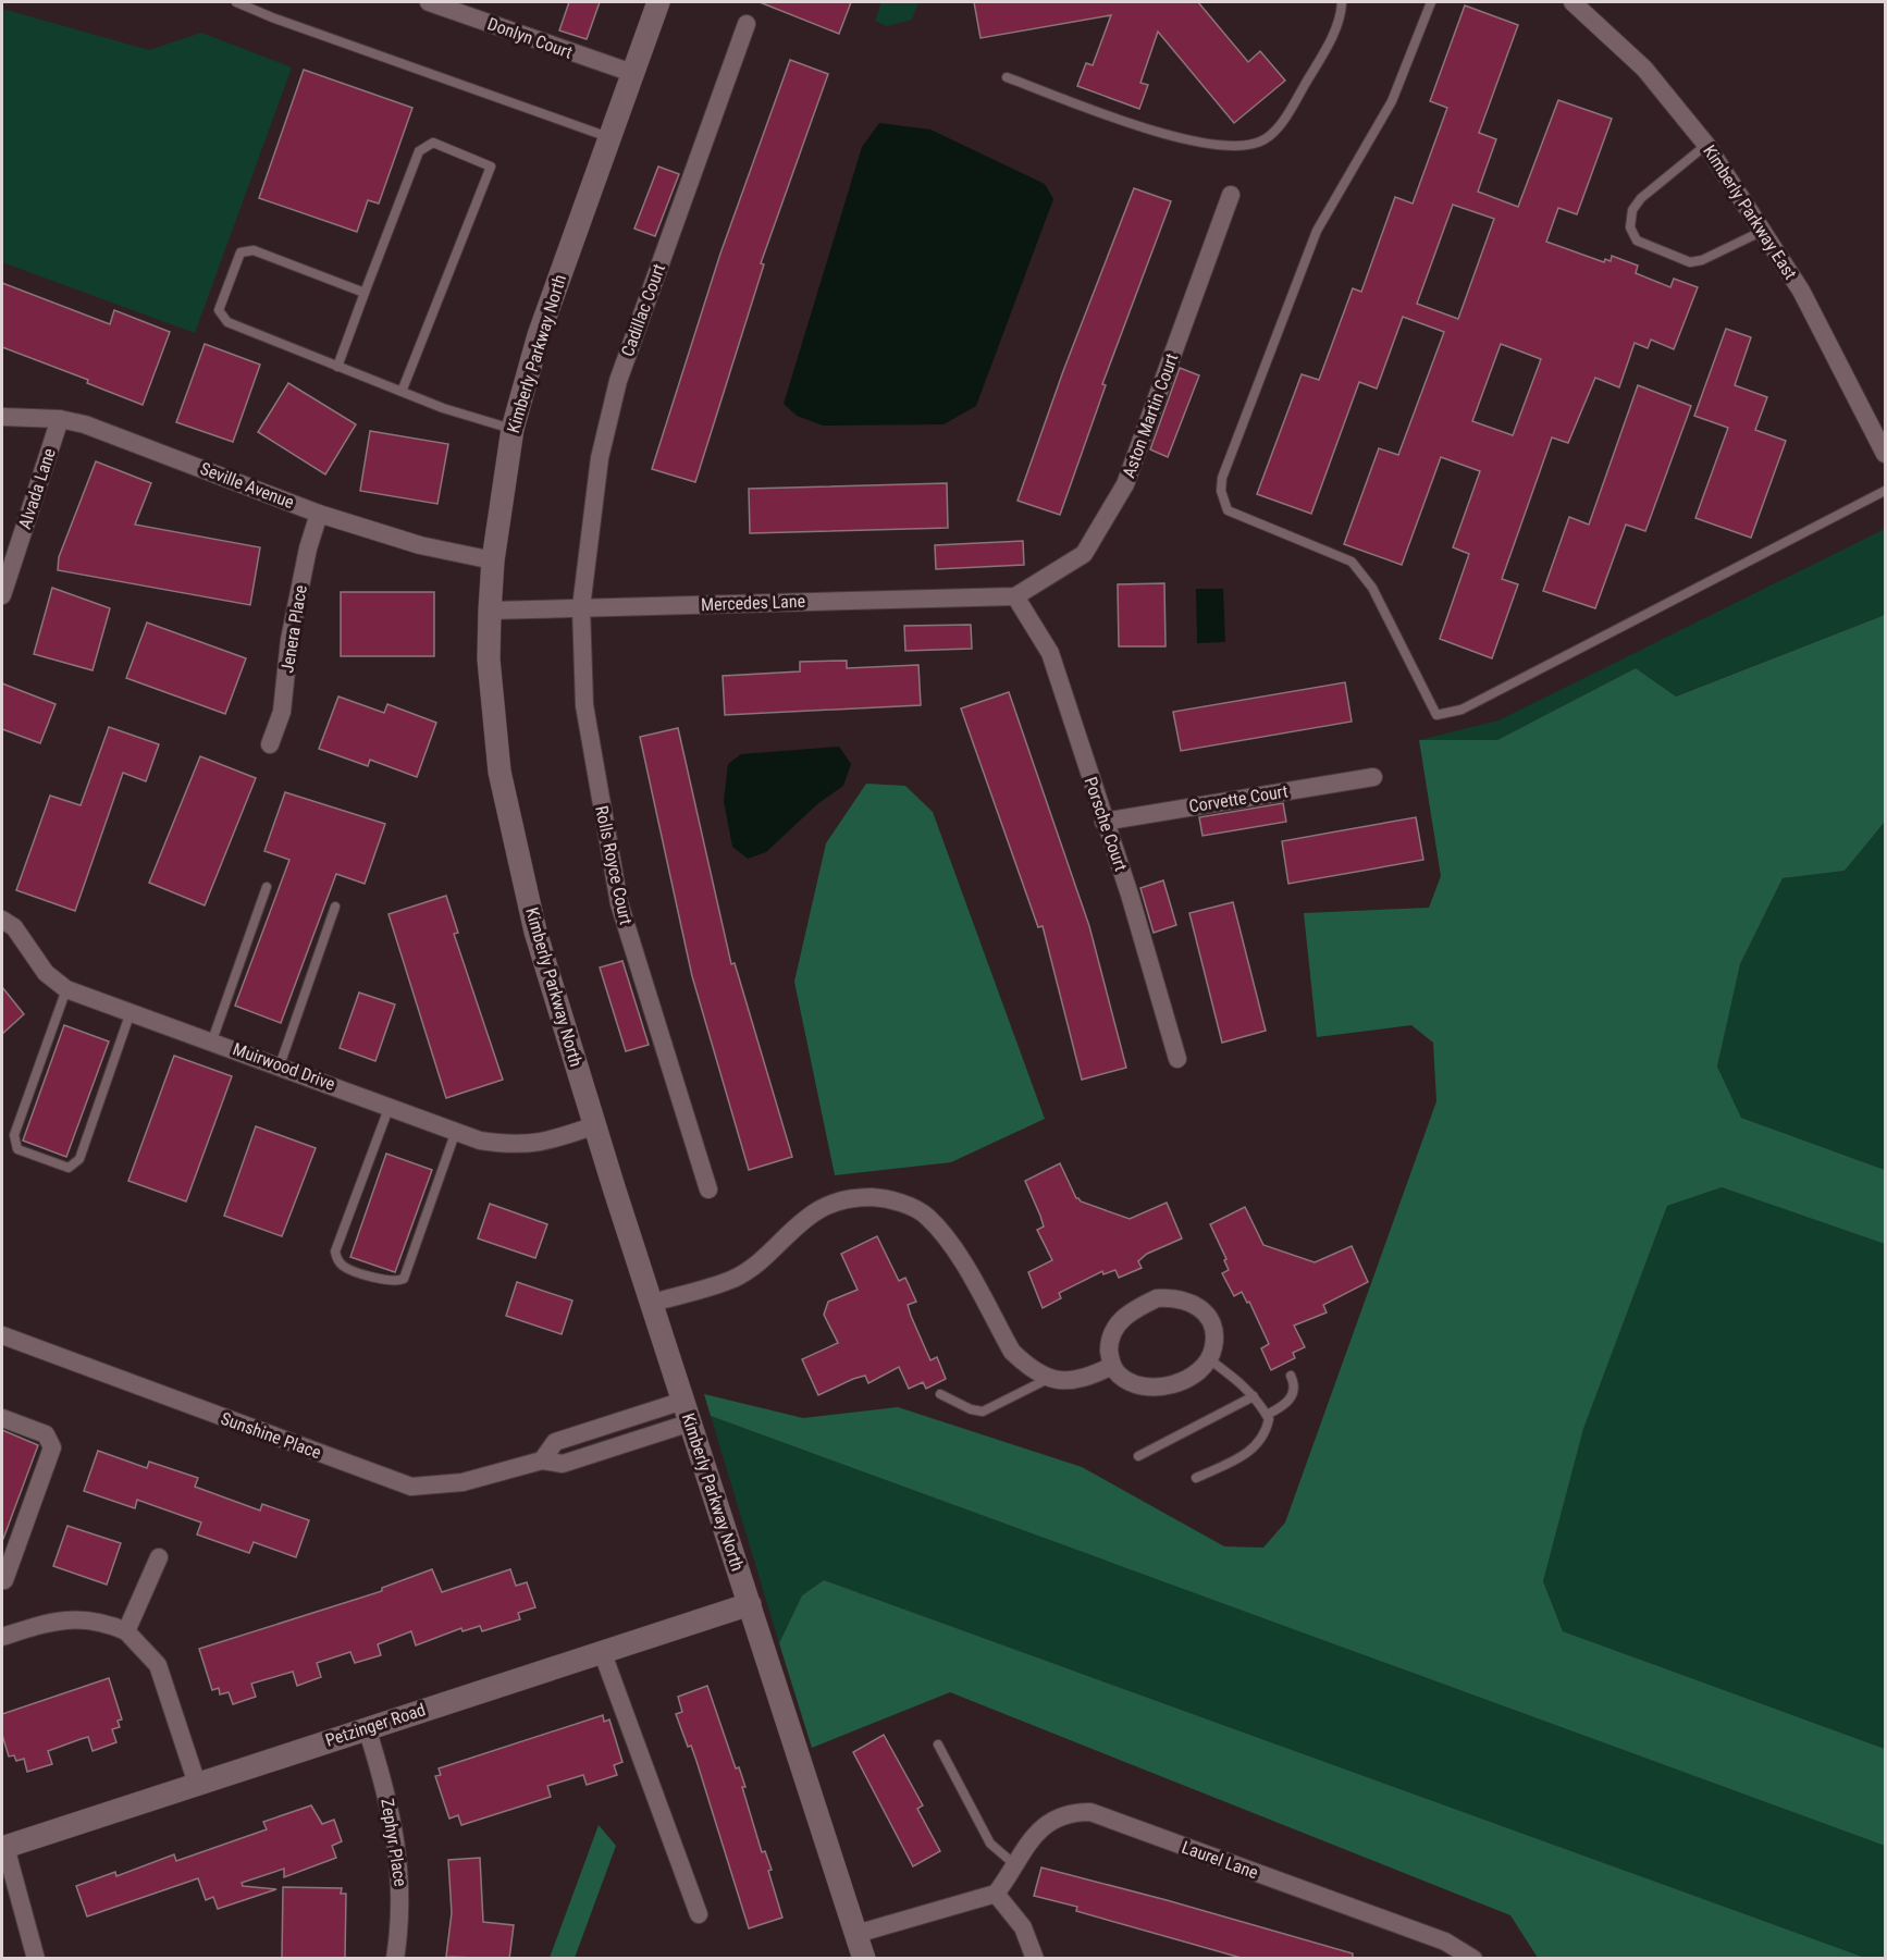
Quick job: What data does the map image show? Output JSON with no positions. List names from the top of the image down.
{
  "streets": {
    "street": [
      "Donlyn Court",
      "Kimberly Parkway East",
      "Cadillac Court",
      "Kimberly Parkway North",
      "Aston Martin Court",
      "Seville Avenue",
      "Alvada Lane",
      "Mercedes Lane",
      "Jenera Place",
      "Corvette Court",
      "Porsche Court",
      "Rolls Royce Court",
      "Muirwood Drive",
      "Sunshine Place",
      "Petzinger Road",
      "Zephyr Place",
      "Laurel Lane"
    ]
  },
  "crossings": [
    ["Donlyn Court", "Kimberly Parkway North"],
    ["Cadillac Court", "Mercedes Lane"],
    ["Cadillac Court", "Rolls Royce Court"],
    ["Kimberly Parkway North", "Seville Avenue"],
    ["Kimberly Parkway North", "Mercedes Lane"],
    ["Kimberly Parkway North", "Muirwood Drive"],
    ["Kimberly Parkway North", "Sunshine Place"],
    ["Kimberly Parkway North", "Petzinger Road"],
    ["Aston Martin Court", "Mercedes Lane"],
    ["Aston Martin Court", "Porsche Court"],
    ["Seville Avenue", "Alvada Lane"],
    ["Seville Avenue", "Jenera Place"],
    ["Mercedes Lane", "Porsche Court"],
    ["Mercedes Lane", "Rolls Royce Court"],
    ["Corvette Court", "Porsche Court"],
    ["Petzinger Road", "Zephyr Place"]
  ]
}
